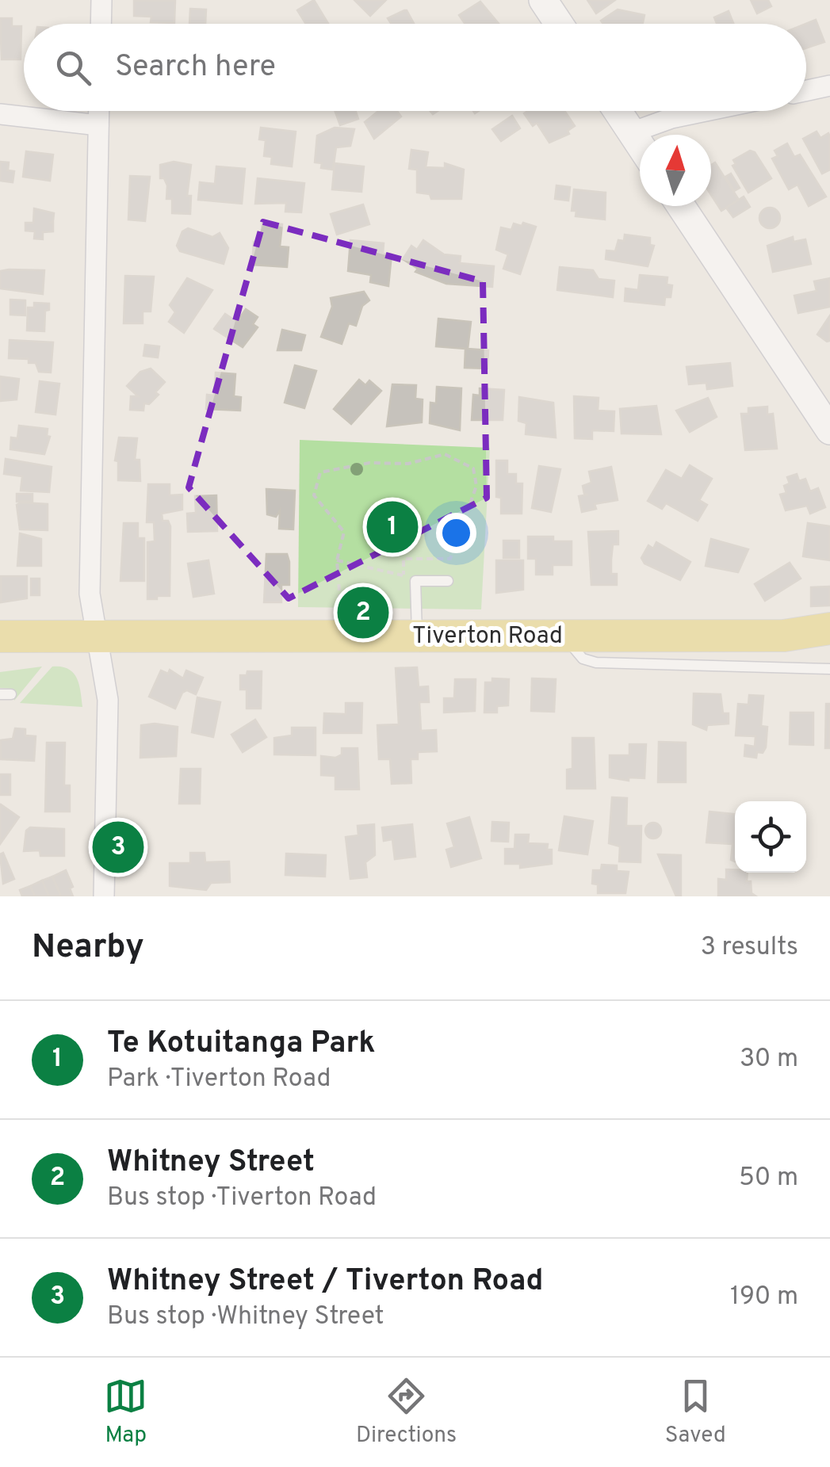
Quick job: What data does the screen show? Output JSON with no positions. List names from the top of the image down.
{
  "streets": {
    "main road": ["Tiverton Road"]
  },
  "north": "top",
  "page": {
    "search": "Search here",
    "pins": ["1", "2", "3"],
    "heading": ["Nearby", "3 results"],
    "list": [
      {
        "mark": "1",
        "name": "Te Kotuitanga Park",
        "note": "Park · Tiverton Road",
        "value": "30 m"
      },
      {
        "mark": "2",
        "name": "Whitney Street",
        "note": "Bus stop · Tiverton Road",
        "value": "50 m"
      },
      {
        "mark": "3",
        "name": "Whitney Street / Tiverton Road",
        "note": "Bus stop · Whitney Street",
        "value": "190 m"
      }
    ],
    "nav": ["Map", "Directions", "Saved"]
  }
}
